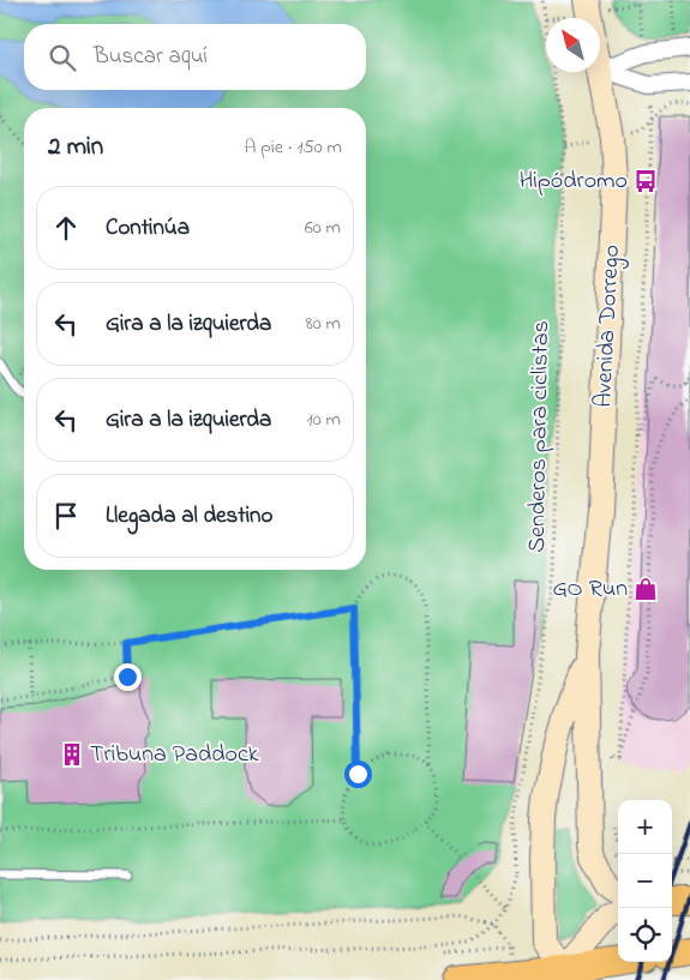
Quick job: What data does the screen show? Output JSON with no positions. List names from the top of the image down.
{
  "streets": {
    "main road": ["Avenida Dorrego"],
    "path": ["Senderos para ciclistas"]
  },
  "places": {
    "bus stop": ["Hipódromo"],
    "shop": ["GO Run"],
    "building": ["Tribuna Paddock"]
  },
  "north": "top left",
  "page": {
    "search": "Buscar aquí",
    "heading": ["2 min", "A pie · 150 m"],
    "list": [
      ["Continúa", "60 m"],
      ["Gira a la izquierda", "80 m"],
      ["Gira a la izquierda", "10 m"],
      "Llegada al destino"
    ],
    "map_buttons": ["+", "−"]
  }
}
